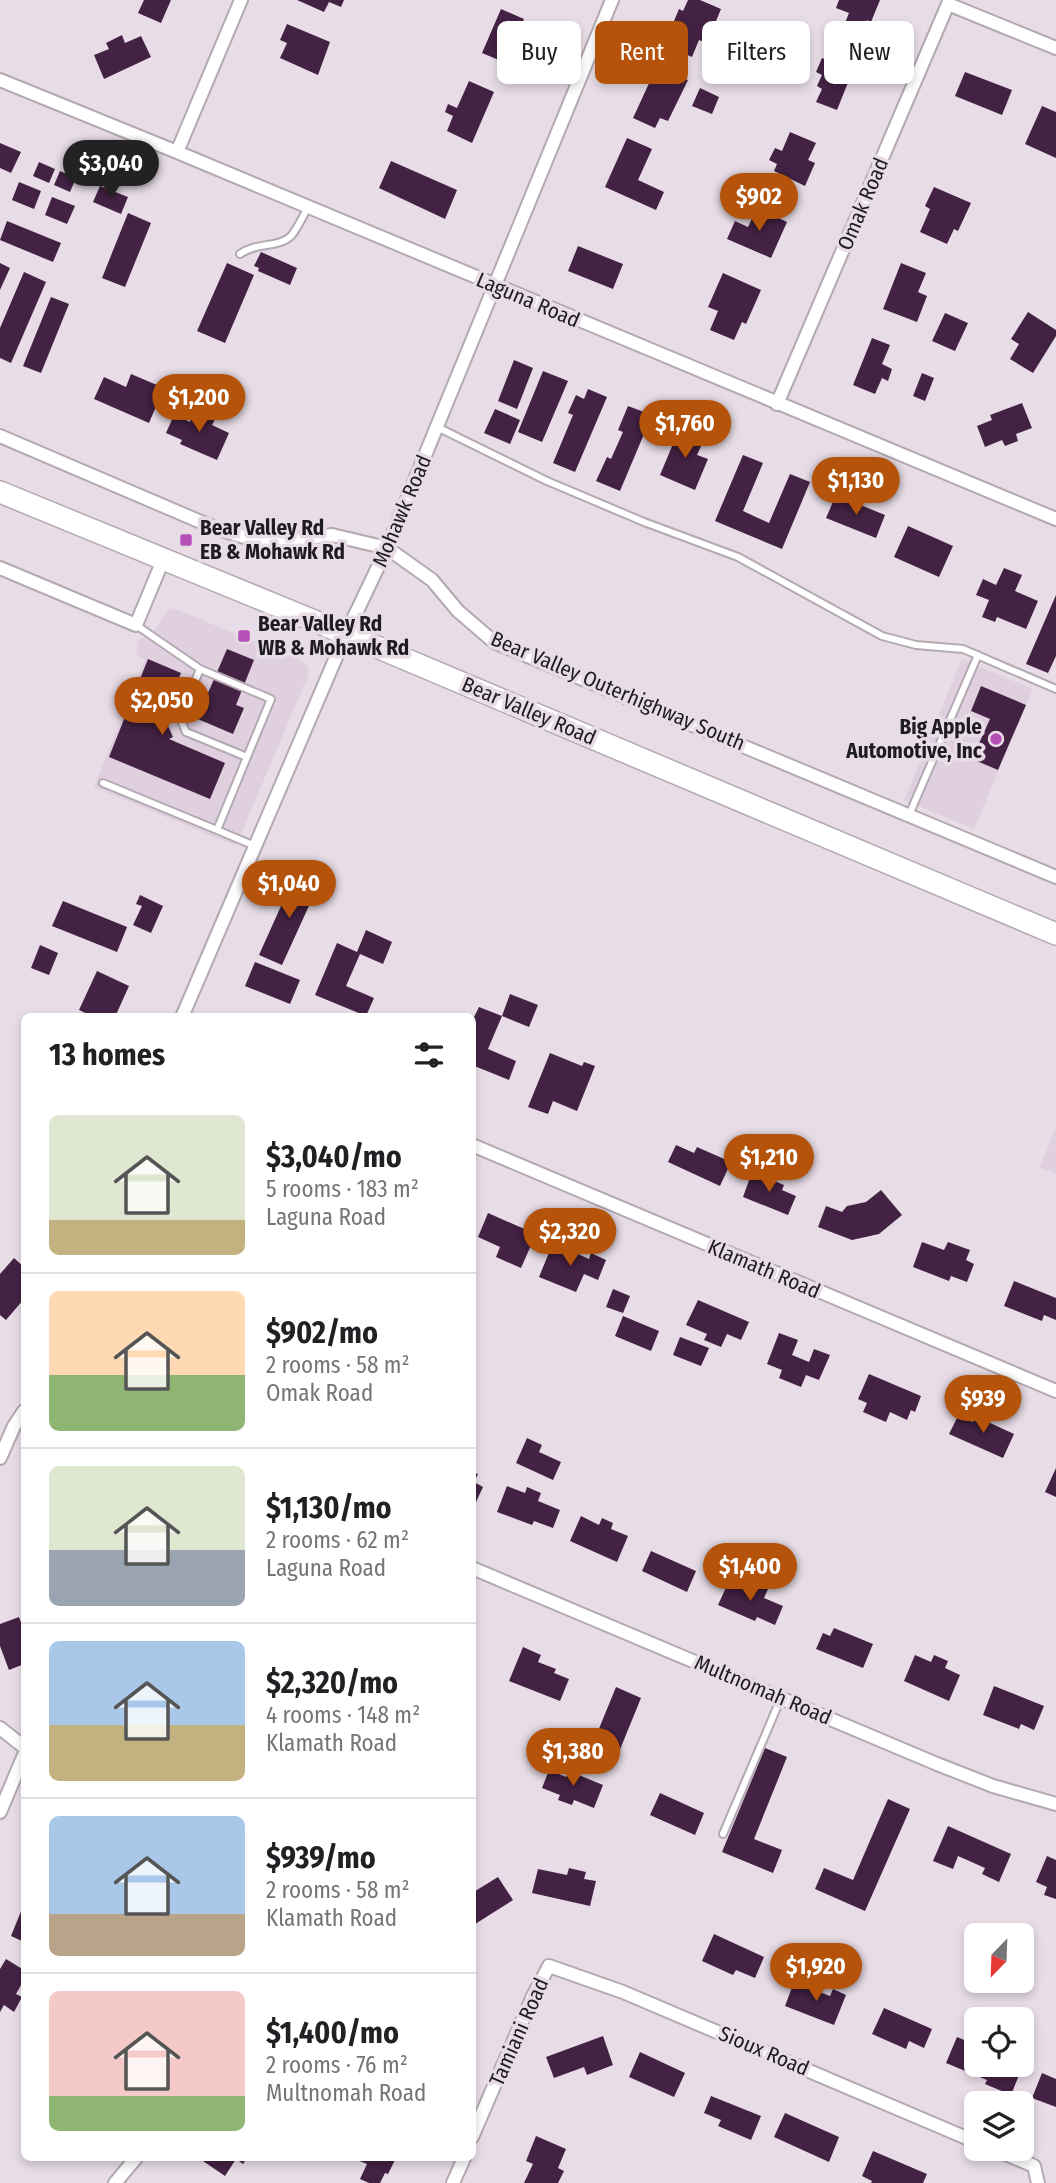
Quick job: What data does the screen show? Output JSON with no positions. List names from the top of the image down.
{
  "streets": {
    "main road": ["Bear Valley Road"],
    "street": [
      "Omak Road",
      "Laguna Road",
      "Mohawk Road",
      "Bear Valley Outerhighway South",
      "Klamath Road",
      "Multnomah Road",
      "Tamiani Road",
      "Sioux Road"
    ]
  },
  "crossings": [
    ["Omak Road", "Laguna Road"],
    ["Laguna Road", "Mohawk Road"],
    ["Mohawk Road", "Bear Valley Outerhighway South"],
    ["Mohawk Road", "Bear Valley Road"],
    ["Tamiani Road", "Sioux Road"]
  ],
  "places": {
    "transit": ["Bear Valley Rd EB & Mohawk Rd", "Bear Valley Rd WB & Mohawk Rd"],
    "other": ["Big Apple Automotive, Inc"]
  },
  "north": "bottom left",
  "page": {
    "chip": [
      "Buy",
      "Rent",
      "Filters",
      "New"
    ],
    "price": [
      "$3,040",
      "$902",
      "$1,200",
      "$1,760",
      "$1,130",
      "$2,050",
      "$1,040",
      "$1,210",
      "$2,320",
      "$939",
      "$1,400",
      "$1,380",
      "$1,920"
    ],
    "heading": "13 homes",
    "list": [
      {
        "name": "$3,040/mo",
        "note": "5 rooms · 183 m² · Laguna Road"
      },
      {
        "name": "$902/mo",
        "note": "2 rooms · 58 m² · Omak Road"
      },
      {
        "name": "$1,130/mo",
        "note": "2 rooms · 62 m² · Laguna Road"
      },
      {
        "name": "$2,320/mo",
        "note": "4 rooms · 148 m² · Klamath Road"
      },
      {
        "name": "$939/mo",
        "note": "2 rooms · 58 m² · Klamath Road"
      },
      {
        "name": "$1,400/mo",
        "note": "2 rooms · 76 m² · Multnomah Road"
      }
    ]
  }
}
